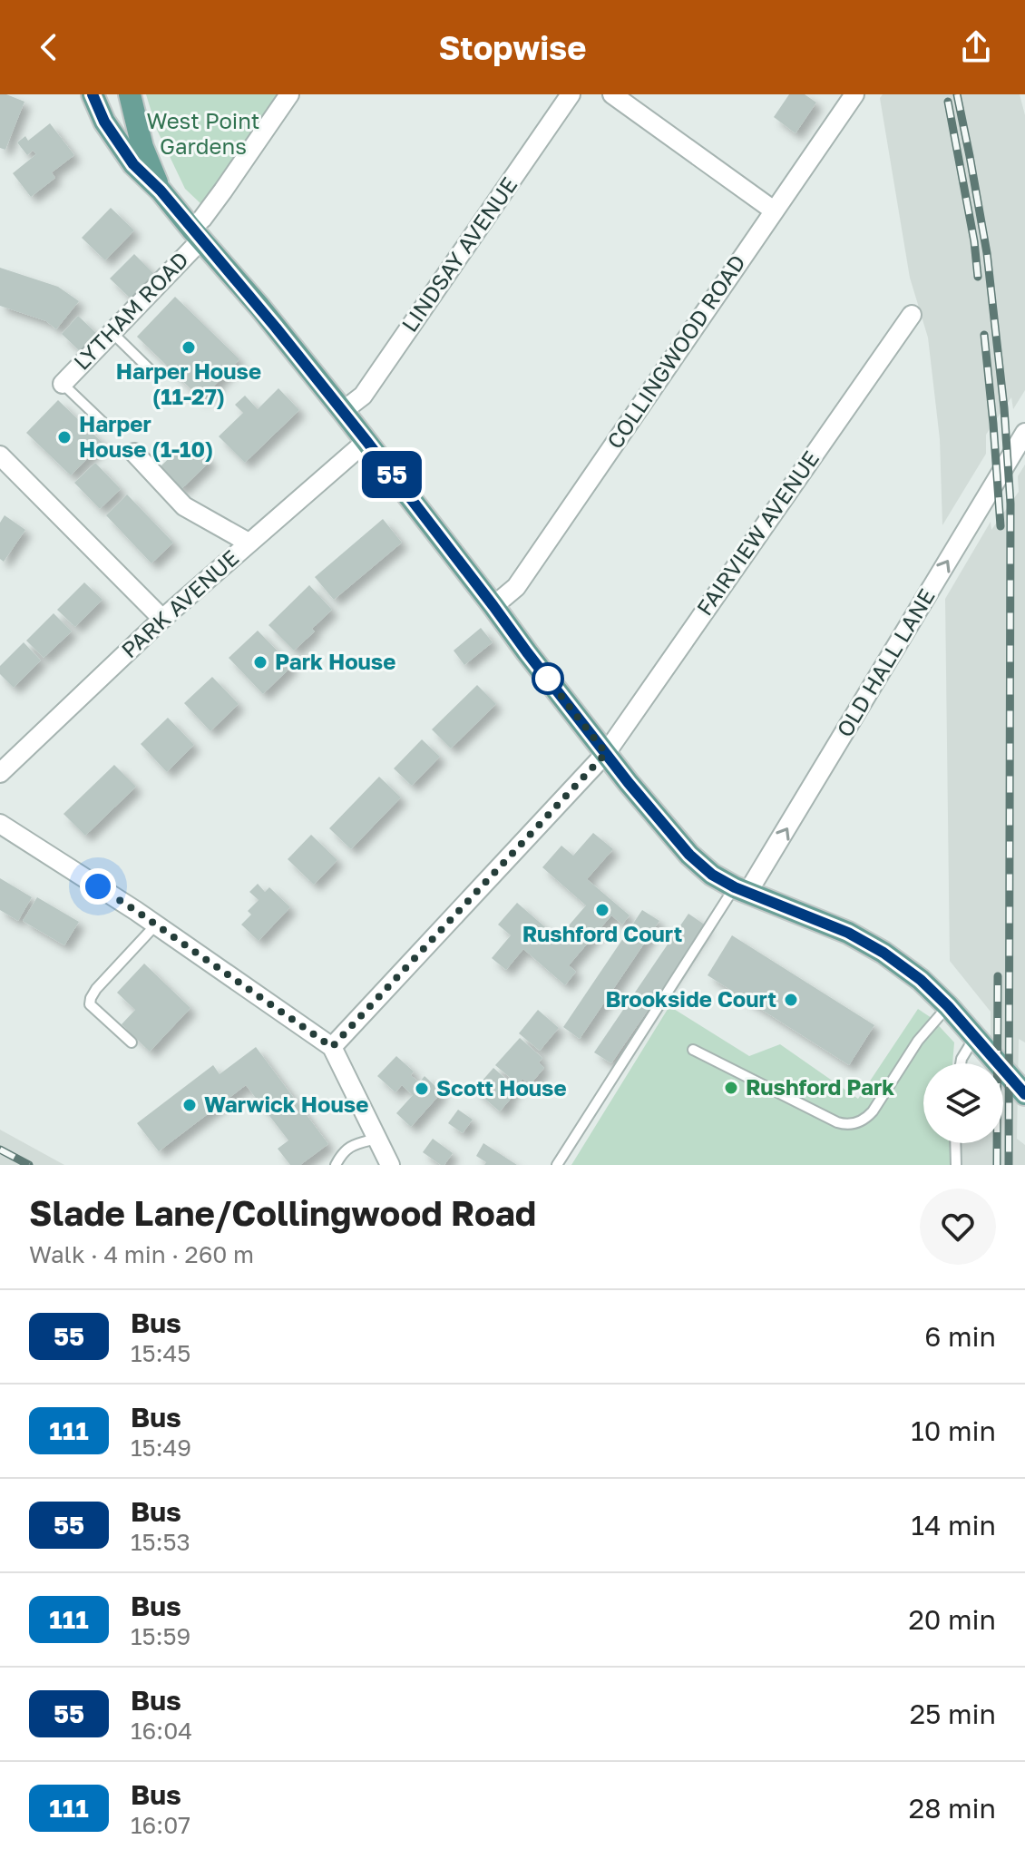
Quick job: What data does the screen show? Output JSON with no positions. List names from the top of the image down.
{
  "streets": {
    "street": [
      "LINDSAY AVENUE",
      "LYTHAM ROAD",
      "COLLINGWOOD ROAD",
      "FAIRVIEW AVENUE",
      "PARK AVENUE",
      "OLD HALL LANE"
    ]
  },
  "one_way": ["OLD HALL LANE"],
  "parks": ["West Point Gardens"],
  "places": [
    "Harper House (11-27)",
    "Harper House (1-10)",
    "Park House",
    "Rushford Court",
    "Brookside Court",
    "Rushford Park",
    "Scott House",
    "Warwick House"
  ],
  "lines": ["bus line 55"],
  "page": {
    "header": "Stopwise",
    "on_map": "55",
    "heading": ["Slade Lane/Collingwood Road", "Walk · 4 min · 260 m"],
    "list": [
      {
        "mark": "55",
        "name": "Bus",
        "note": "15:45",
        "value": "6 min"
      },
      {
        "mark": "111",
        "name": "Bus",
        "note": "15:49",
        "value": "10 min"
      },
      {
        "mark": "55",
        "name": "Bus",
        "note": "15:53",
        "value": "14 min"
      },
      {
        "mark": "111",
        "name": "Bus",
        "note": "15:59",
        "value": "20 min"
      },
      {
        "mark": "55",
        "name": "Bus",
        "note": "16:04",
        "value": "25 min"
      },
      {
        "mark": "111",
        "name": "Bus",
        "note": "16:07",
        "value": "28 min"
      }
    ]
  }
}
